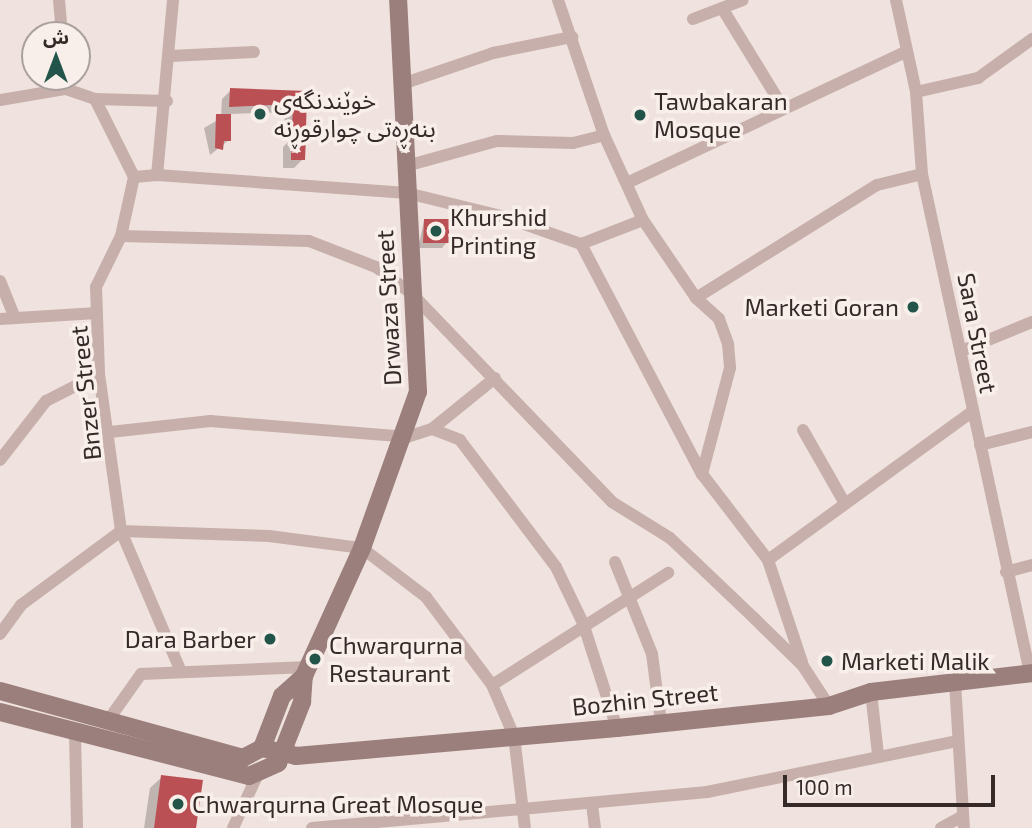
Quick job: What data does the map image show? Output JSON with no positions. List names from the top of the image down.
{
  "streets": {
    "street": [
      "Drwaza Street",
      "Sara Street",
      "Bnzer Street",
      "Bozhin Street"
    ]
  },
  "crossings": [
    ["Drwaza Street", "Bozhin Street"],
    ["Sara Street", "Bozhin Street"]
  ],
  "places": [
    "خوێندنگەی بنەڕەتی چوارقوڕنە",
    "Tawbakaran Mosque",
    "Khurshid Printing",
    "Marketi Goran",
    "Dara Barber",
    "Chwarqurna Restaurant",
    "Marketi Malik",
    "Chwarqurna Great Mosque"
  ],
  "scale_bar": "100 m",
  "north": "top"
}
